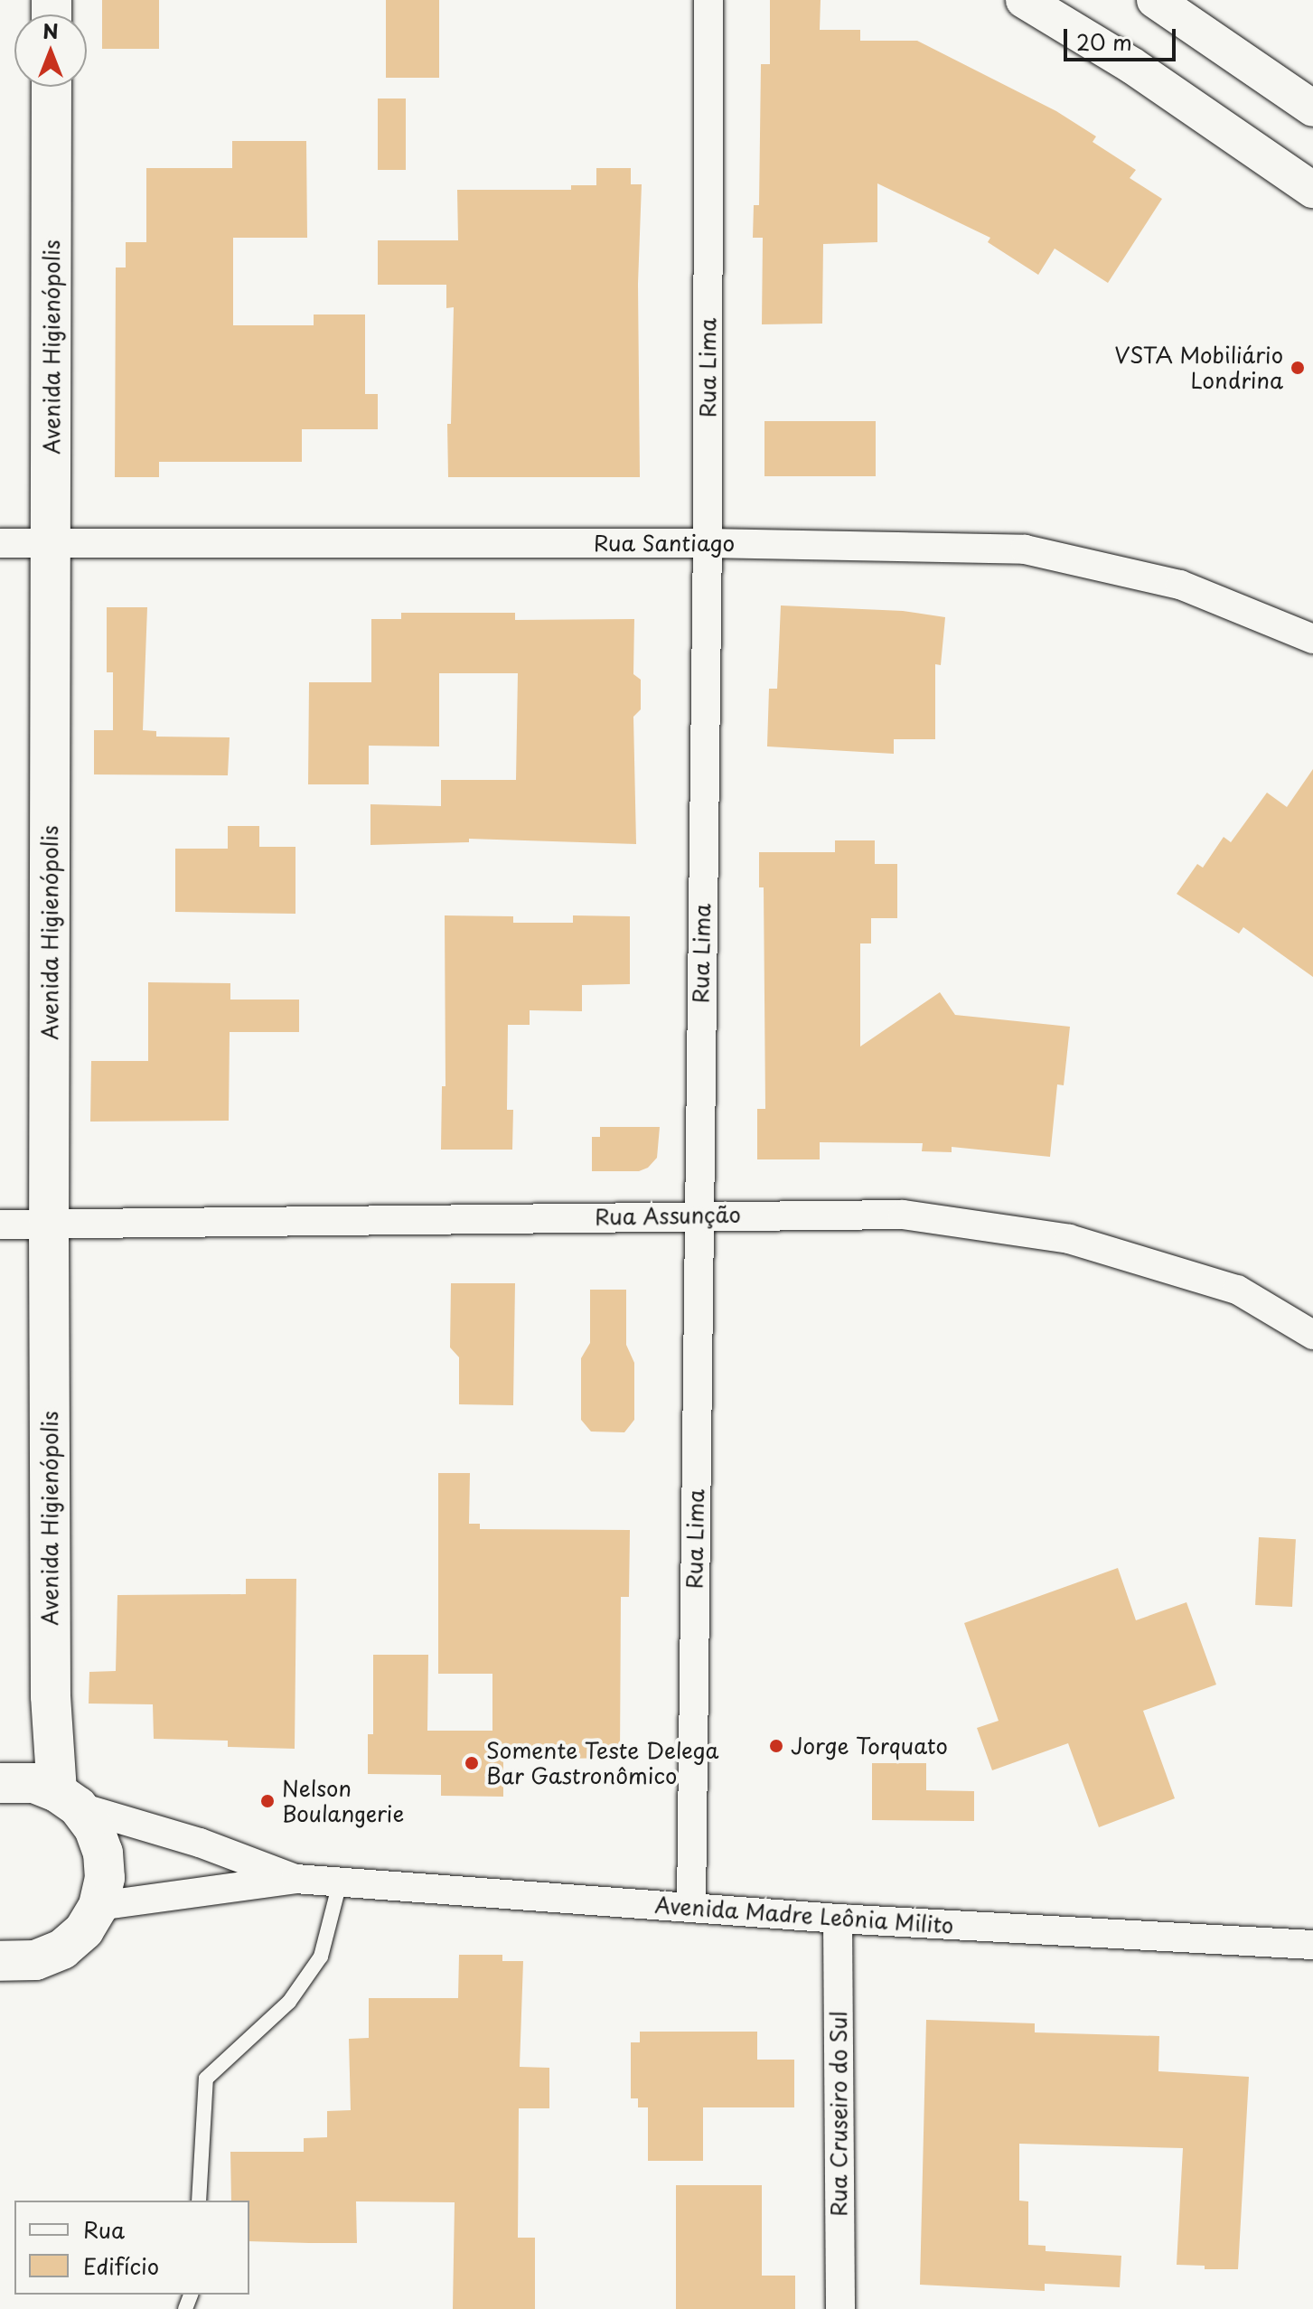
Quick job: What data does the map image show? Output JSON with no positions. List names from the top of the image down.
{
  "streets": {
    "main road": ["Avenida Higienópolis"],
    "street": [
      "Rua Lima",
      "Rua Santiago",
      "Rua Assunção",
      "Avenida Madre Leônia Milito",
      "Rua Cruseiro do Sul"
    ]
  },
  "crossings": [
    ["Avenida Higienópolis", "Rua Santiago"],
    ["Avenida Higienópolis", "Rua Assunção"],
    ["Avenida Higienópolis", "Avenida Madre Leônia Milito"],
    ["Rua Lima", "Rua Santiago"],
    ["Rua Lima", "Rua Assunção"],
    ["Rua Lima", "Avenida Madre Leônia Milito"],
    ["Avenida Madre Leônia Milito", "Rua Cruseiro do Sul"]
  ],
  "places": [
    "VSTA Mobiliário Londrina",
    "Jorge Torquato",
    "Somente Teste Delega Bar Gastronômico",
    "Nelson Boulangerie"
  ],
  "legend": ["Rua", "Edifício"],
  "scale_bar": "20 m",
  "north": "top"
}
